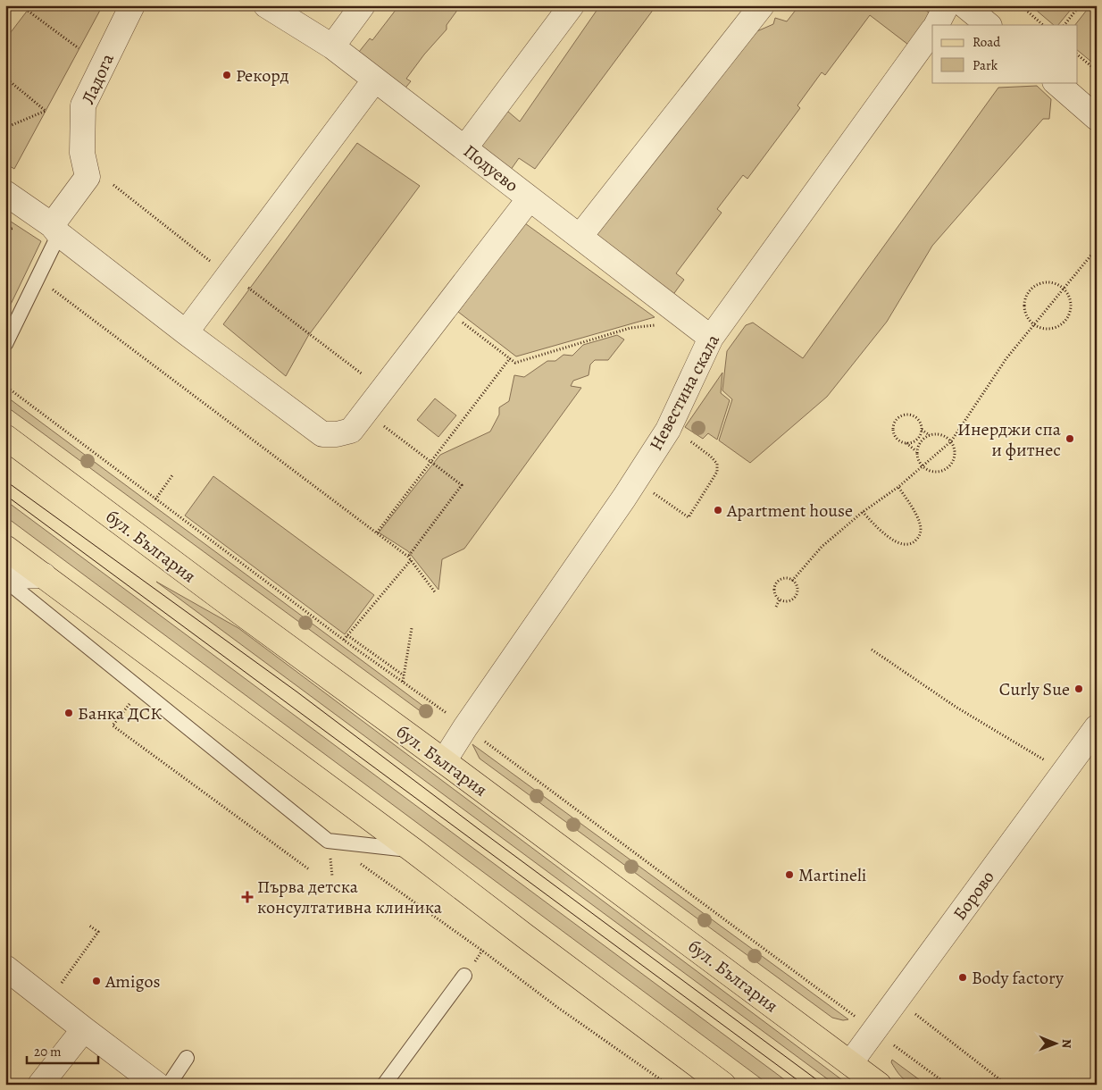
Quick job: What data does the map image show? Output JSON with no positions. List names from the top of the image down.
{
  "streets": {
    "main road": ["бул. България"],
    "street": [
      "Ладога",
      "Подуево",
      "Невестина скала",
      "Борово"
    ]
  },
  "crossings": [
    ["Подуево", "Невестина скала"],
    ["Невестина скала", "бул. България"],
    ["бул. България", "Борово"]
  ],
  "places": {
    "other": [
      "Рекорд",
      "Инерджи спа и фитнес",
      "Apartment house",
      "Curly Sue",
      "Банка ДСК",
      "Martineli",
      "Body factory",
      "Amigos"
    ],
    "health": ["Първа детска консултативна клиника"]
  },
  "legend": ["Road", "Park"],
  "scale_bar": "20 m",
  "north": "right"
}
